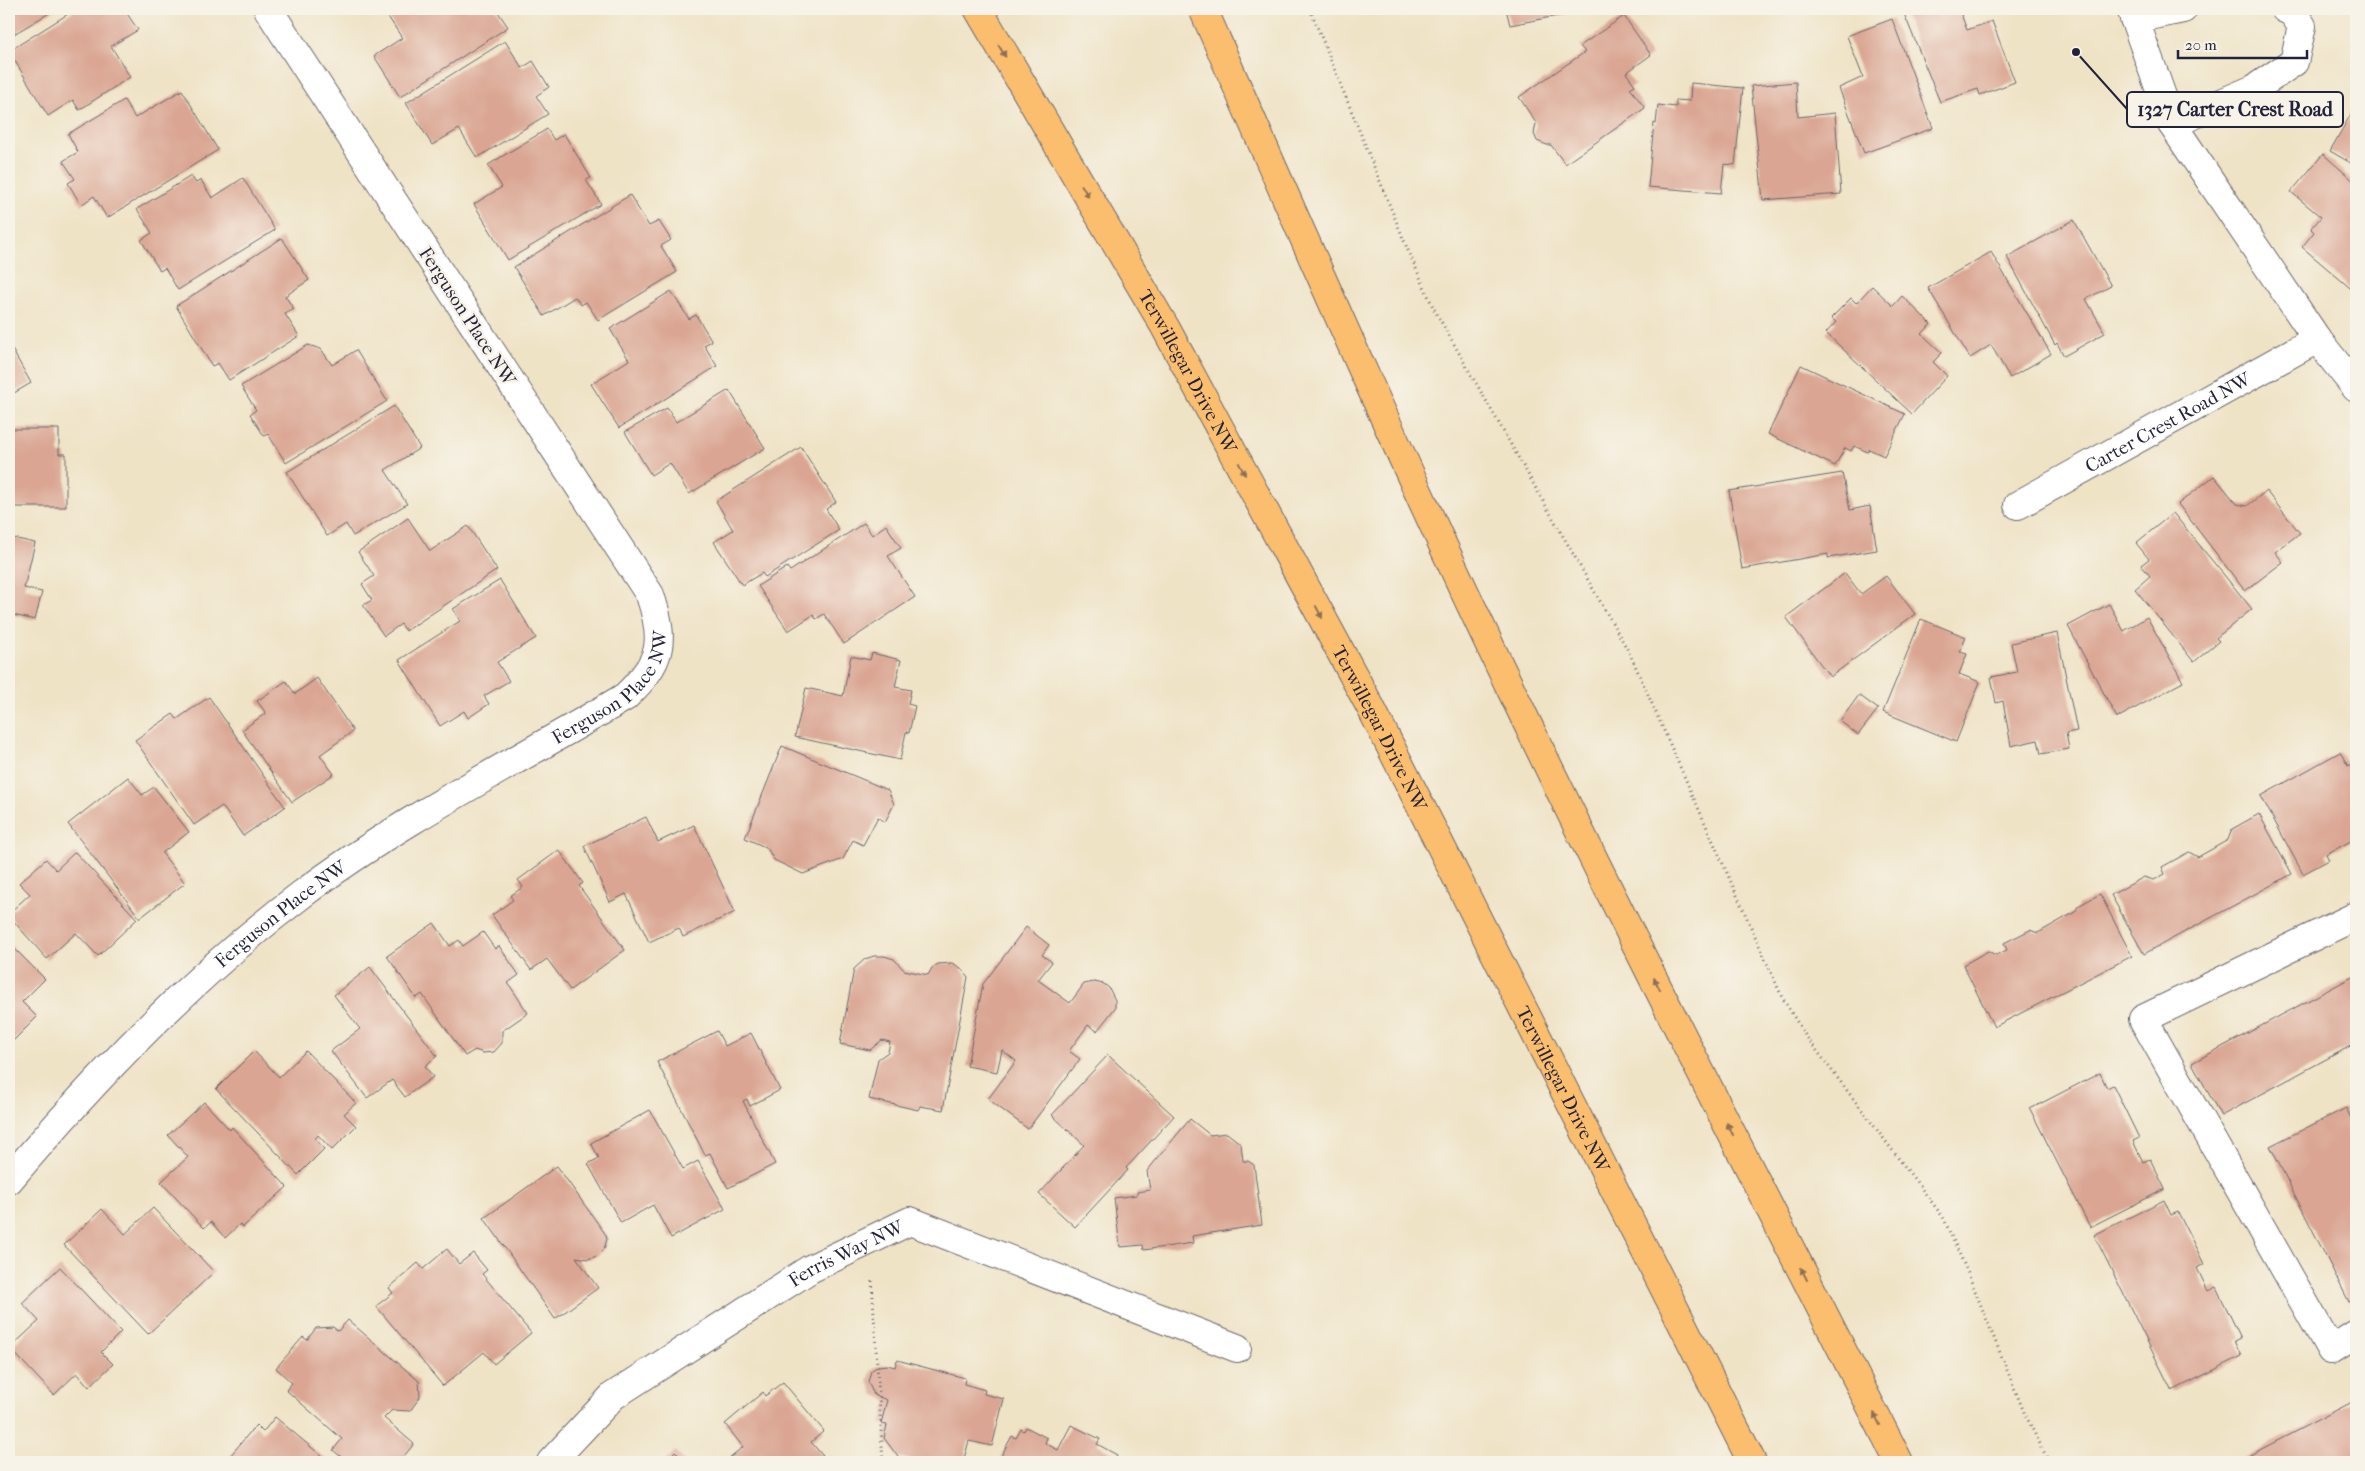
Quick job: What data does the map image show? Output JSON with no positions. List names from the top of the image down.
{
  "streets": {
    "main road": ["Terwillegar Drive NW"],
    "street": ["Ferguson Place NW", "Carter Crest Road NW", "Ferris Way NW"]
  },
  "places": ["1327 Carter Crest Road"],
  "scale_bar": "20 m"
}
